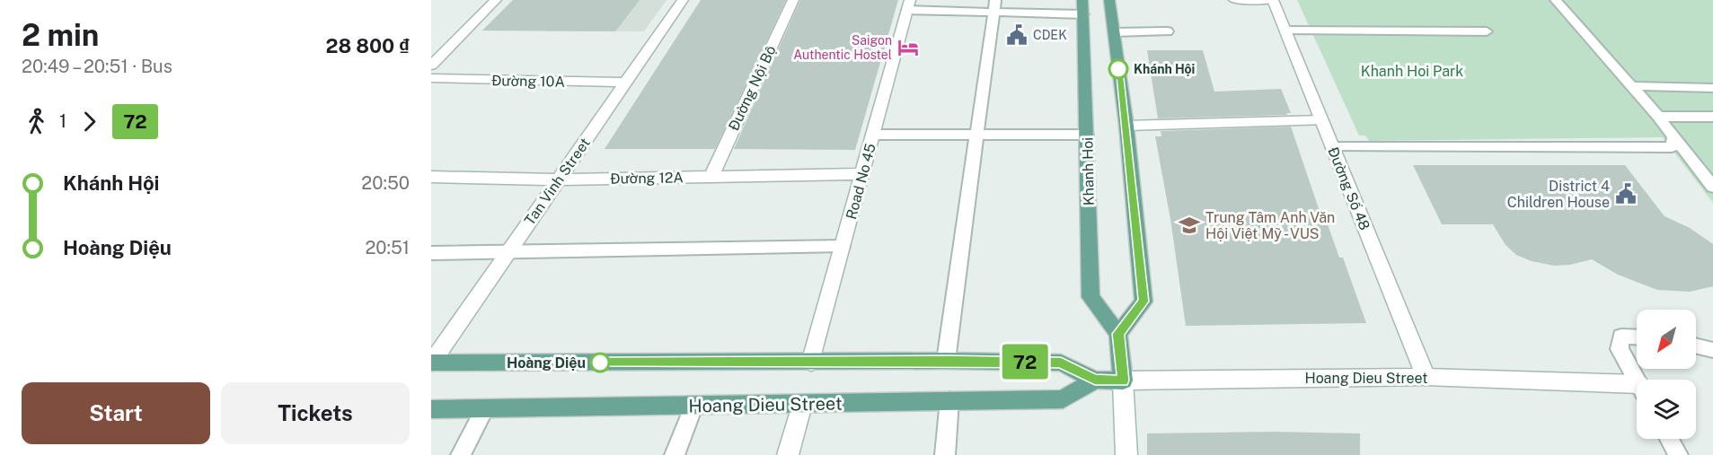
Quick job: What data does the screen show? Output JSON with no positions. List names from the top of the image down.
{
  "streets": {
    "main road": ["Khanh Hoi", "Hoang Dieu Street"],
    "street": [
      "Đường 10A",
      "Đường Nội Bộ",
      "Đường 12A",
      "Tan Vinh Street",
      "Road No 45",
      "Đường Số 48"
    ]
  },
  "crossings": [
    ["Đường 10A", "Tan Vinh Street"],
    ["Đường Nội Bộ", "Đường 12A"],
    ["Đường 12A", "Tan Vinh Street"],
    ["Đường 12A", "Road No 45"],
    ["Tan Vinh Street", "Hoang Dieu Street"],
    ["Road No 45", "Hoang Dieu Street"],
    ["Đường Số 48", "Hoang Dieu Street"]
  ],
  "parks": ["Khanh Hoi Park"],
  "places": {
    "public building": ["CDEK", "District 4 Children House"],
    "hotel": ["Saigon Authentic Hostel"],
    "other": ["Khánh Hội", "Hoàng Diệu"],
    "school or university": ["Trung Tâm Anh Văn Hội Việt Mỹ - VUS"]
  },
  "lines": ["bus line 72"],
  "north": "bottom left",
  "page": {
    "heading": ["2 min", "20:49 – 20:51 · Bus", "28 800 ₫"],
    "on_map": "72",
    "legs": ["1", "72"],
    "list": [
      {
        "name": "Khánh Hội",
        "value": "20:50"
      },
      {
        "name": "Hoàng Diệu",
        "value": "20:51"
      }
    ],
    "buttons": ["Start", "Tickets"]
  }
}
